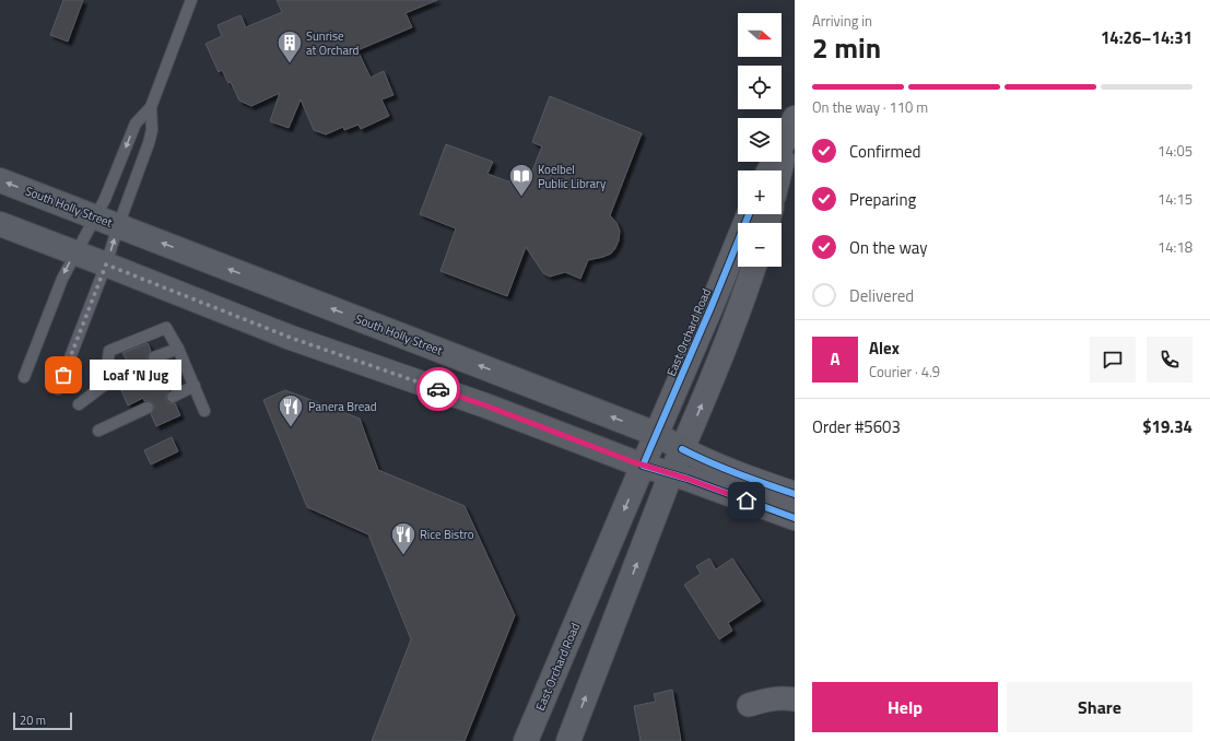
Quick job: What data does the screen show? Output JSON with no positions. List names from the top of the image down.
{
  "streets": {
    "main road": ["South Holly Street", "East Orchard Road"]
  },
  "crossings": [
    ["South Holly Street", "East Orchard Road"]
  ],
  "one_way": ["East Orchard Road"],
  "places": {
    "building": ["Sunrise at Orchard"],
    "library": ["Koelbel Public Library"],
    "other": ["Loaf 'N Jug"],
    "restaurant": ["Panera Bread", "Rice Bistro"]
  },
  "scale_bar": "20 m",
  "north": "right",
  "page": {
    "heading": ["2 min", "Arriving in", "14:26–14:31"],
    "panel": [
      "Alex",
      "Courier · 4.9",
      "Order #5603",
      "$19.34"
    ],
    "map_buttons": ["+", "−"],
    "bar": "On the way · 110 m",
    "list": [
      ["Confirmed", "14:05"],
      ["Preparing", "14:15"],
      ["On the way", "14:18"],
      "Delivered"
    ],
    "round": "A",
    "bubble": "Loaf 'N Jug",
    "buttons": ["Help", "Share"],
    "scale": "20 m"
  }
}
